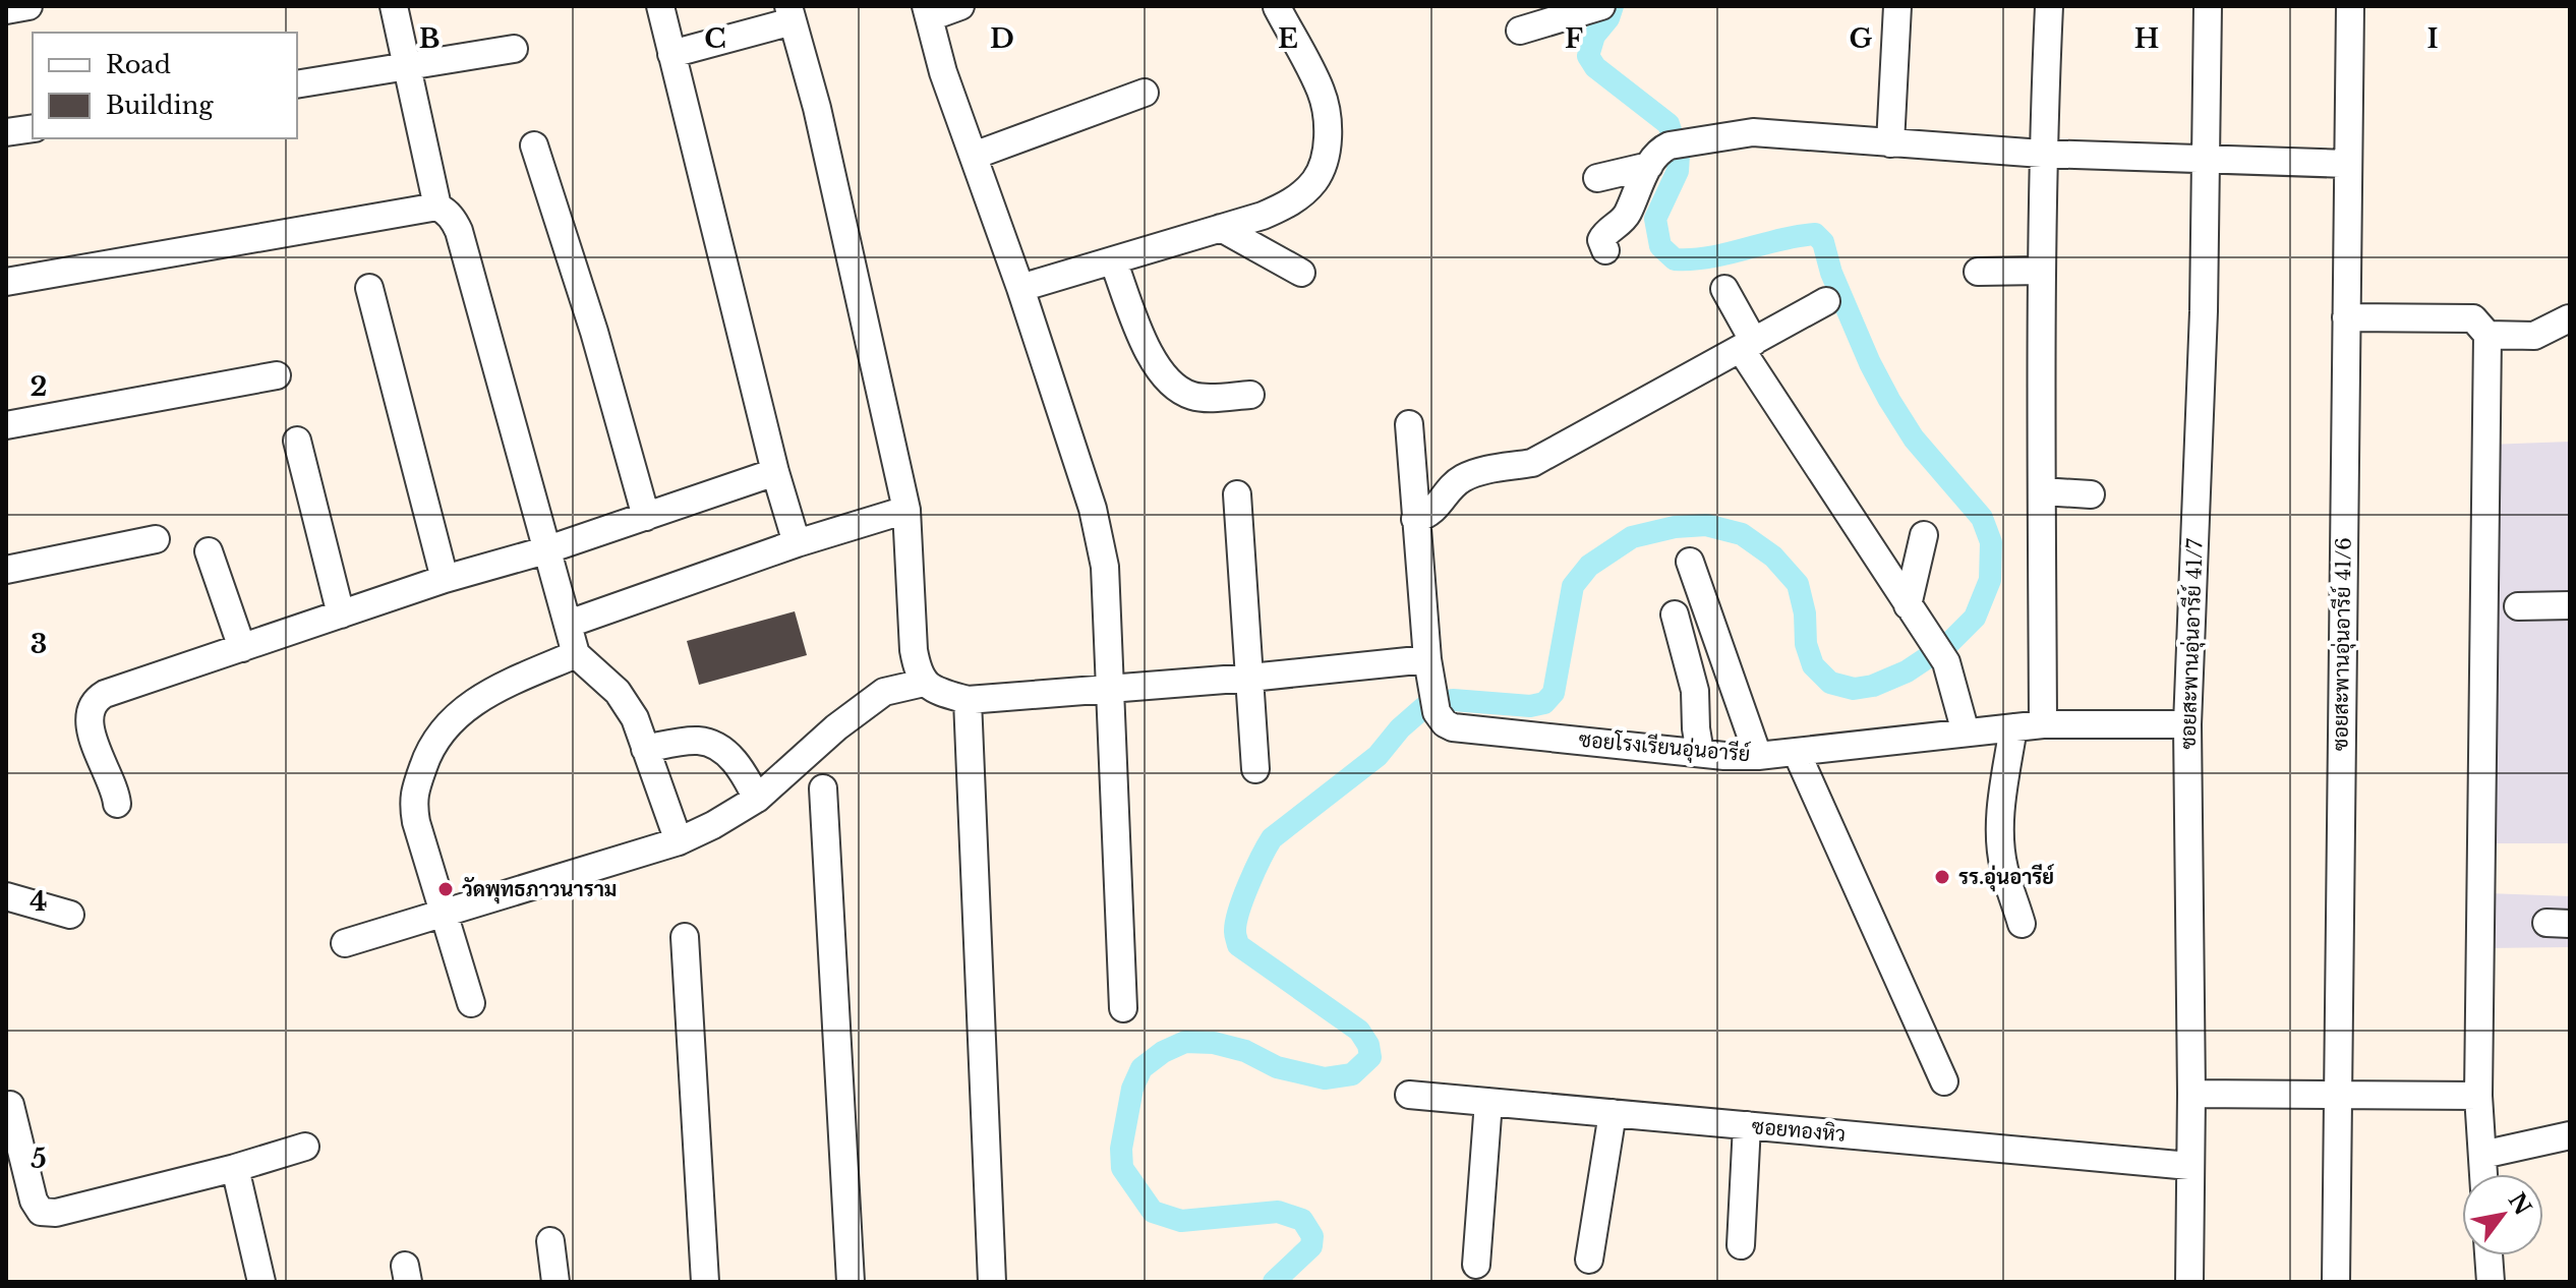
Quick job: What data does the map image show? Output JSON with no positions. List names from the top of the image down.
{
  "streets": {
    "street": [
      "ซอยสะพานอุ่นอารีย์ 41/7",
      "ซอยสะพานอุ่นอารีย์ 41/6",
      "ซอยโรงเรียนอุ่นอารีย์",
      "ซอยทองหิว"
    ]
  },
  "crossings": [
    ["ซอยสะพานอุ่นอารีย์ 41/7", "ซอยโรงเรียนอุ่นอารีย์"],
    ["ซอยสะพานอุ่นอารีย์ 41/7", "ซอยทองหิว"]
  ],
  "places": ["รร.อุ่นอารีย์", "วัดพุทธภาวนาราม"],
  "legend": ["Road", "Building"],
  "north": "top right",
  "grid": {
    "columns": [
      "B",
      "C",
      "D",
      "E",
      "F",
      "G",
      "H",
      "I"
    ],
    "rows": [
      "2",
      "3",
      "4",
      "5"
    ]
  }
}
